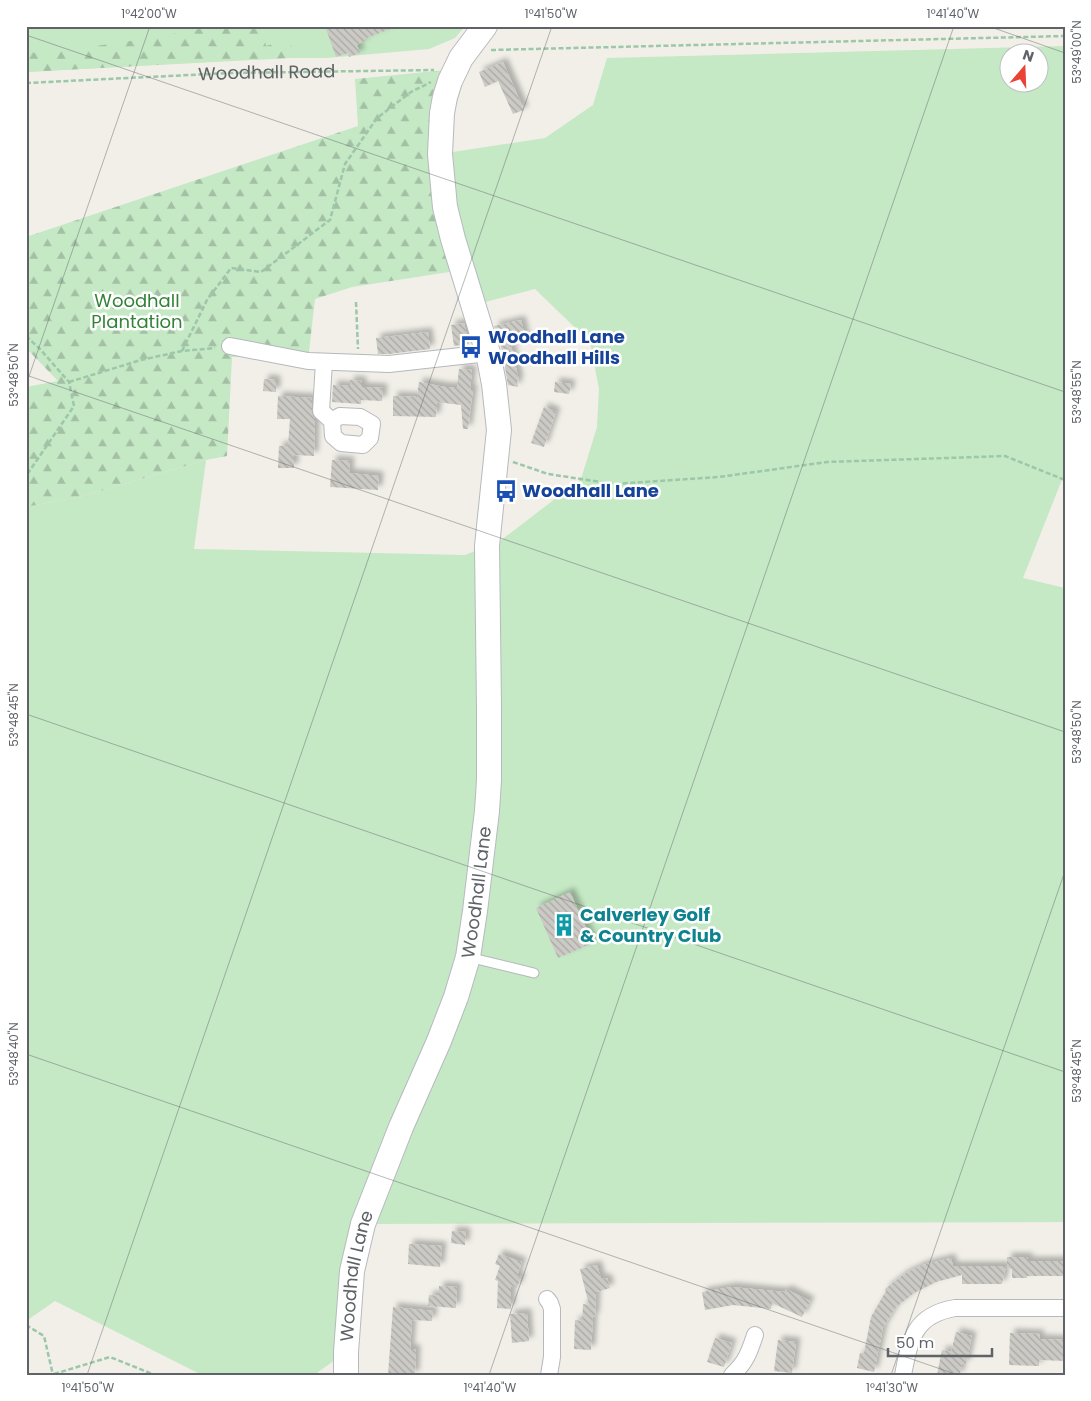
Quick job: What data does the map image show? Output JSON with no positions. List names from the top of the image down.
{
  "streets": {
    "street": ["Woodhall Lane"],
    "path": ["Woodhall Road"]
  },
  "crossings": [
    ["Woodhall Road", "Woodhall Lane"]
  ],
  "parks": ["Woodhall Plantation"],
  "places": {
    "bus stop": ["Woodhall Lane Woodhall Hills", "Woodhall Lane"],
    "building": ["Calverley Golf & Country Club"]
  },
  "scale_bar": "50 m",
  "north": "top",
  "coordinates": [
    "1°42'00\"W",
    "1°41'50\"W",
    "1°41'40\"W",
    "53°49'00\"N",
    "53°48'50\"N",
    "53°48'55\"N",
    "53°48'45\"N",
    "53°48'40\"N",
    "1°41'30\"W"
  ]
}
